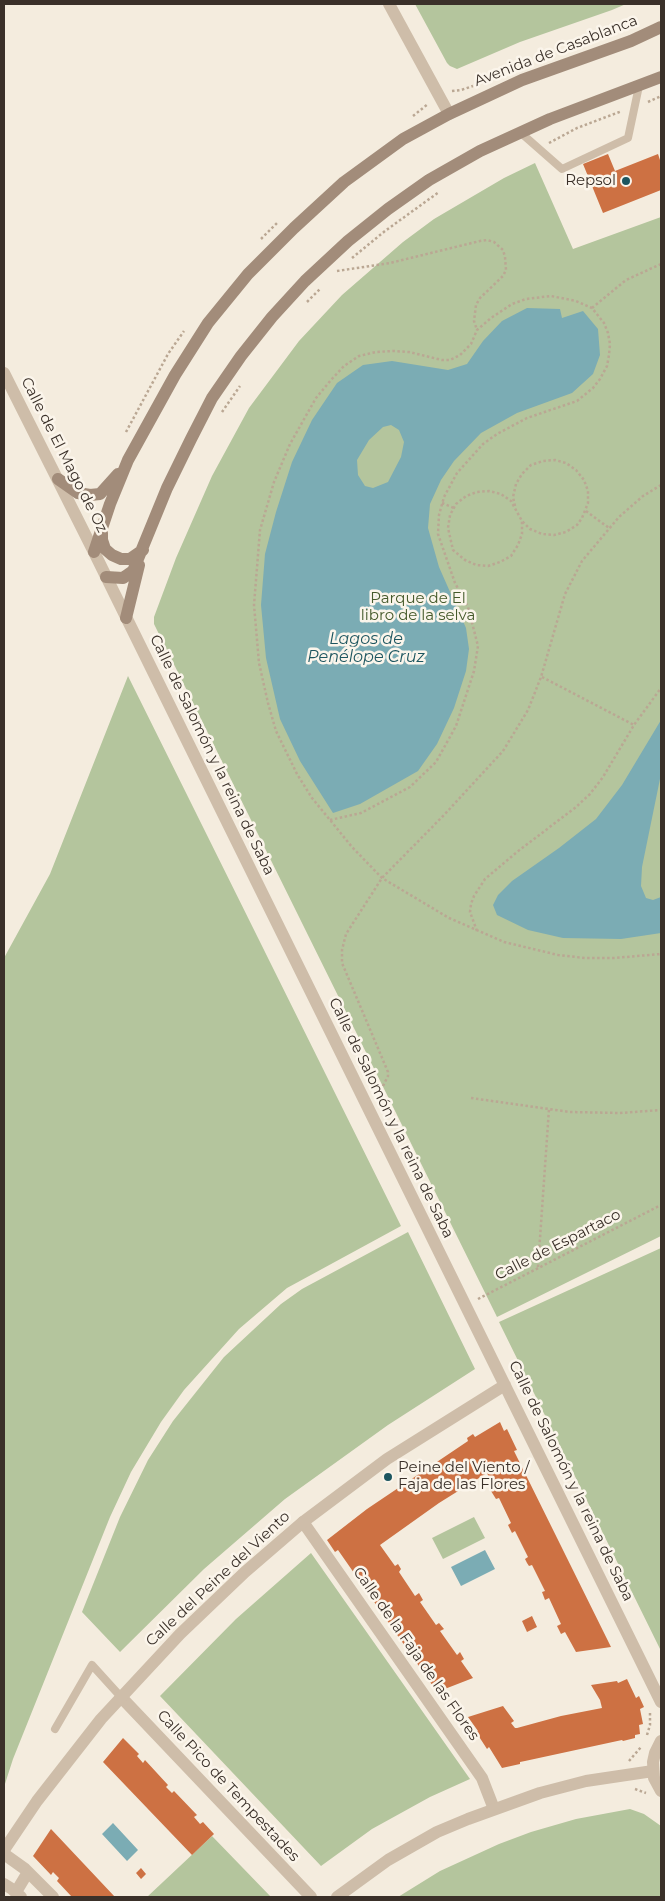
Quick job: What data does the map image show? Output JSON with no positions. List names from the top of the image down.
{
  "streets": {
    "main road": ["Avenida de Casablanca"],
    "street": [
      "Calle de El Mago de Oz",
      "Calle de Salomón y la reina de Saba",
      "Calle del Peine del Viento",
      "Calle de la Faja de las Flores",
      "Calle Pico de Tempestades"
    ],
    "path": ["Calle de Espartaco"]
  },
  "crossings": [
    ["Avenida de Casablanca", "Calle de El Mago de Oz"],
    ["Avenida de Casablanca", "Calle de Salomón y la reina de Saba"],
    ["Calle de El Mago de Oz", "Calle de Salomón y la reina de Saba"],
    ["Calle de Salomón y la reina de Saba", "Calle de Espartaco"],
    ["Calle de Salomón y la reina de Saba", "Calle del Peine del Viento"],
    ["Calle del Peine del Viento", "Calle de la Faja de las Flores"],
    ["Calle del Peine del Viento", "Calle Pico de Tempestades"]
  ],
  "water": ["Lagos de Penélope Cruz"],
  "parks": ["Parque de El libro de la selva"],
  "places": ["Repsol", "Peine del Viento / Faja de las Flores"]
}
